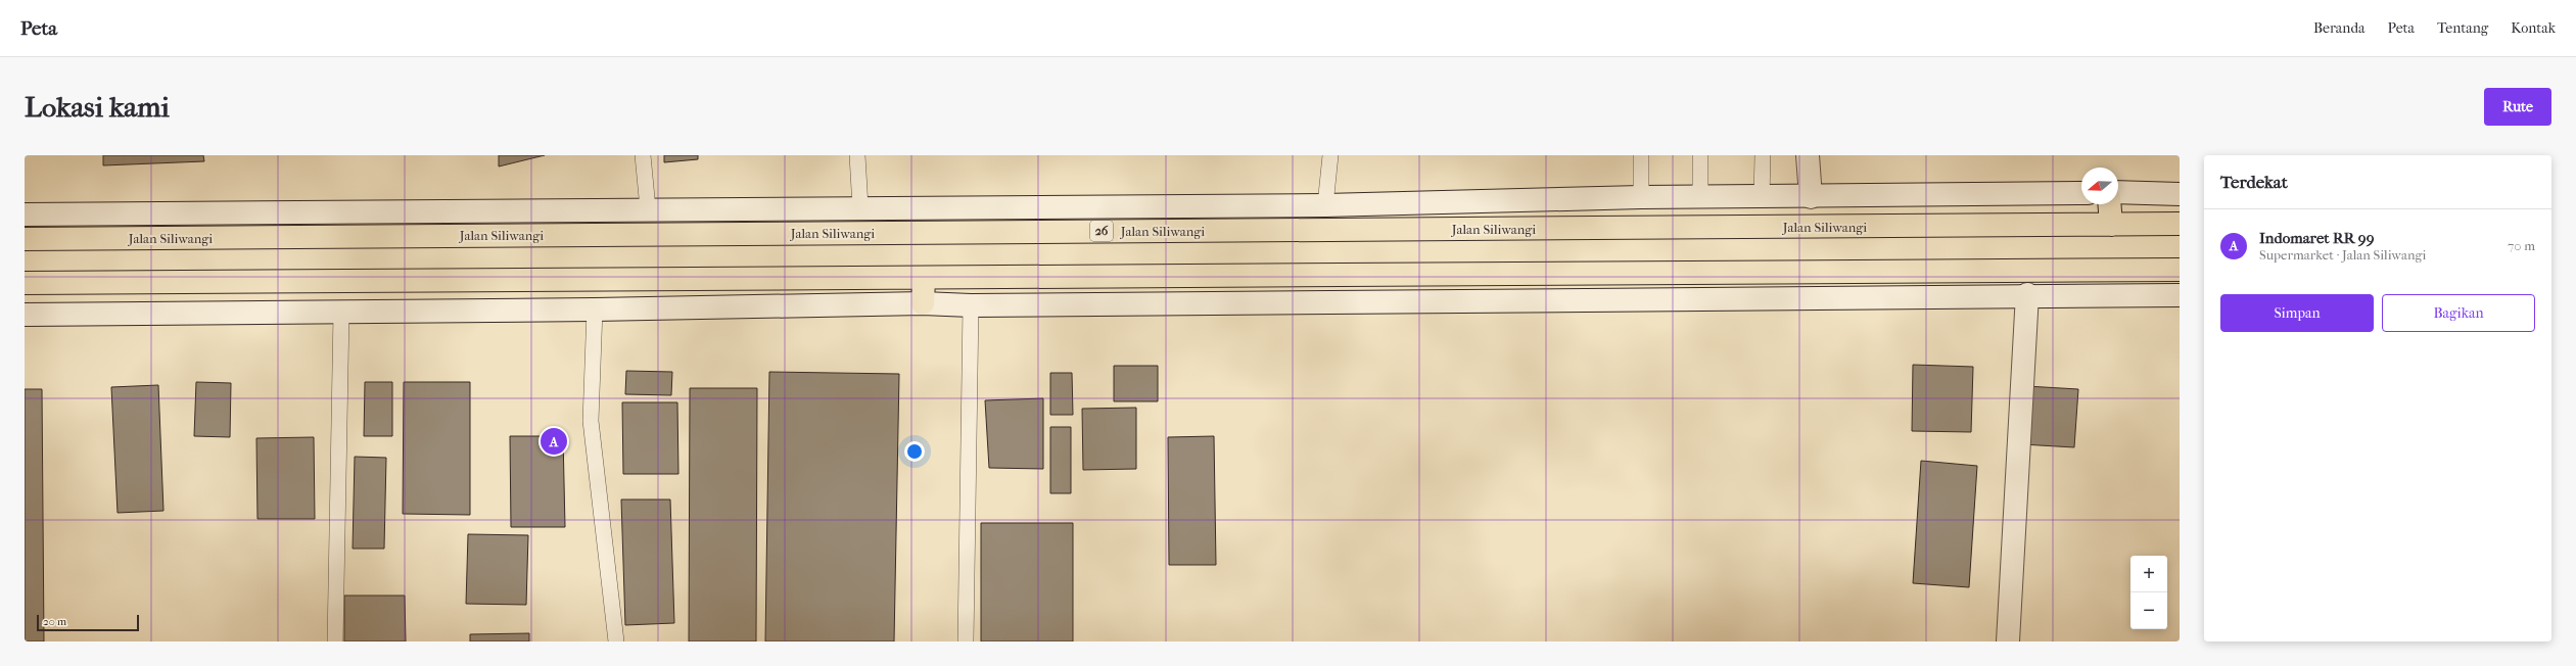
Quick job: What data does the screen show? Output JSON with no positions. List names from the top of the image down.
{
  "streets": {
    "highway": ["Jalan Siliwangi", "26"]
  },
  "scale_bar": "20 m",
  "north": "left",
  "page": {
    "header": "Peta",
    "nav": [
      "Beranda",
      "Peta",
      "Tentang",
      "Kontak"
    ],
    "buttons": [
      "Rute",
      ["Simpan", "Bagikan"]
    ],
    "title": "Lokasi kami",
    "heading": "Terdekat",
    "list": [
      {
        "mark": "A",
        "name": "Indomaret RR 99",
        "note": "Supermarket · Jalan Siliwangi",
        "value": "70 m"
      }
    ],
    "pins": "A",
    "map_buttons": ["+", "−"],
    "scale": "20 m"
  }
}
